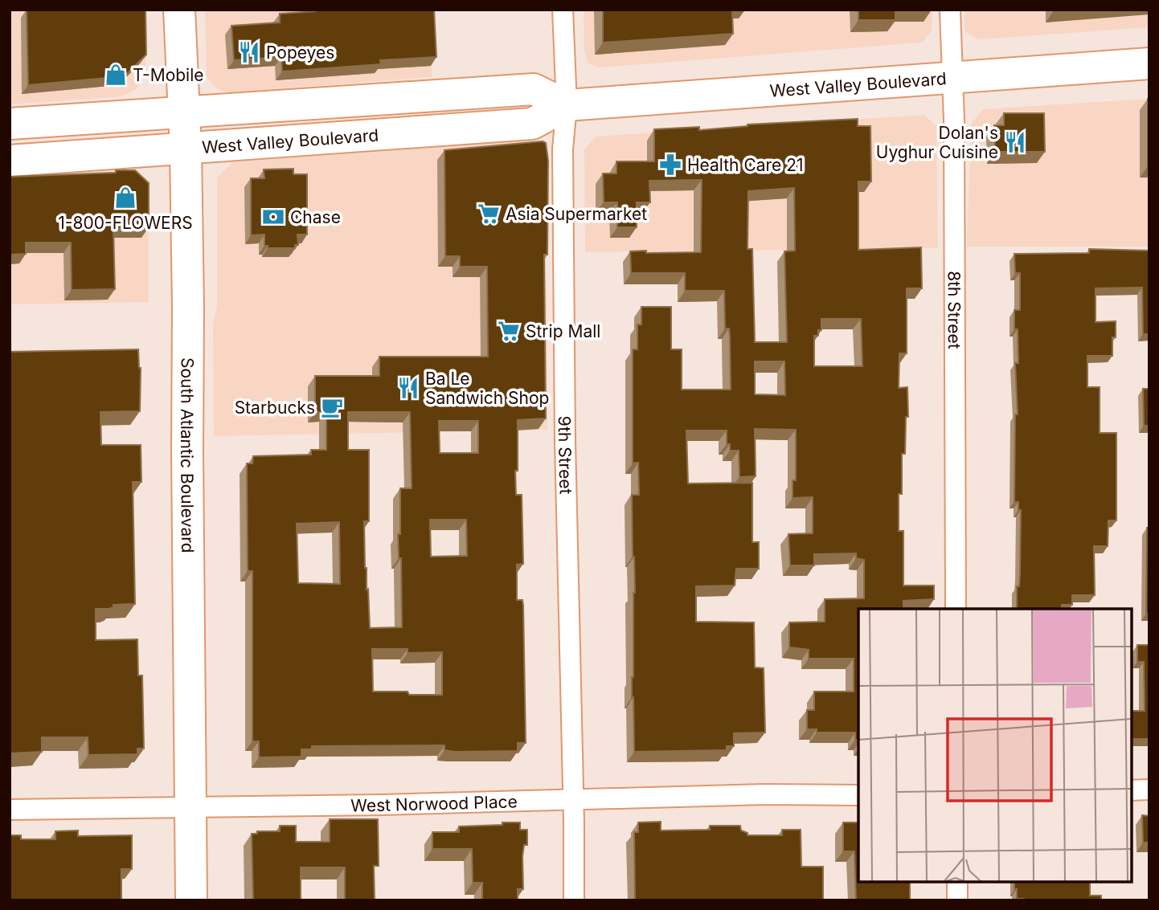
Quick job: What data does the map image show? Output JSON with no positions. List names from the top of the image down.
{
  "streets": {
    "main road": ["West Valley Boulevard", "South Atlantic Boulevard"],
    "street": ["8th Street", "9th Street", "West Norwood Place"]
  },
  "crossings": [
    ["West Valley Boulevard", "8th Street"],
    ["West Valley Boulevard", "South Atlantic Boulevard"],
    ["West Valley Boulevard", "9th Street"],
    ["South Atlantic Boulevard", "West Norwood Place"],
    ["9th Street", "West Norwood Place"]
  ],
  "places": {
    "restaurant": ["Popeyes", "Dolan's Uyghur Cuisine", "Ba Le Sandwich Shop"],
    "shop": ["T-Mobile", "1-800-FLOWERS"],
    "pharmacy": ["Health Care 21"],
    "supermarket": ["Asia Supermarket", "Strip Mall"],
    "bank": ["Chase"],
    "cafe": ["Starbucks"]
  }
}
